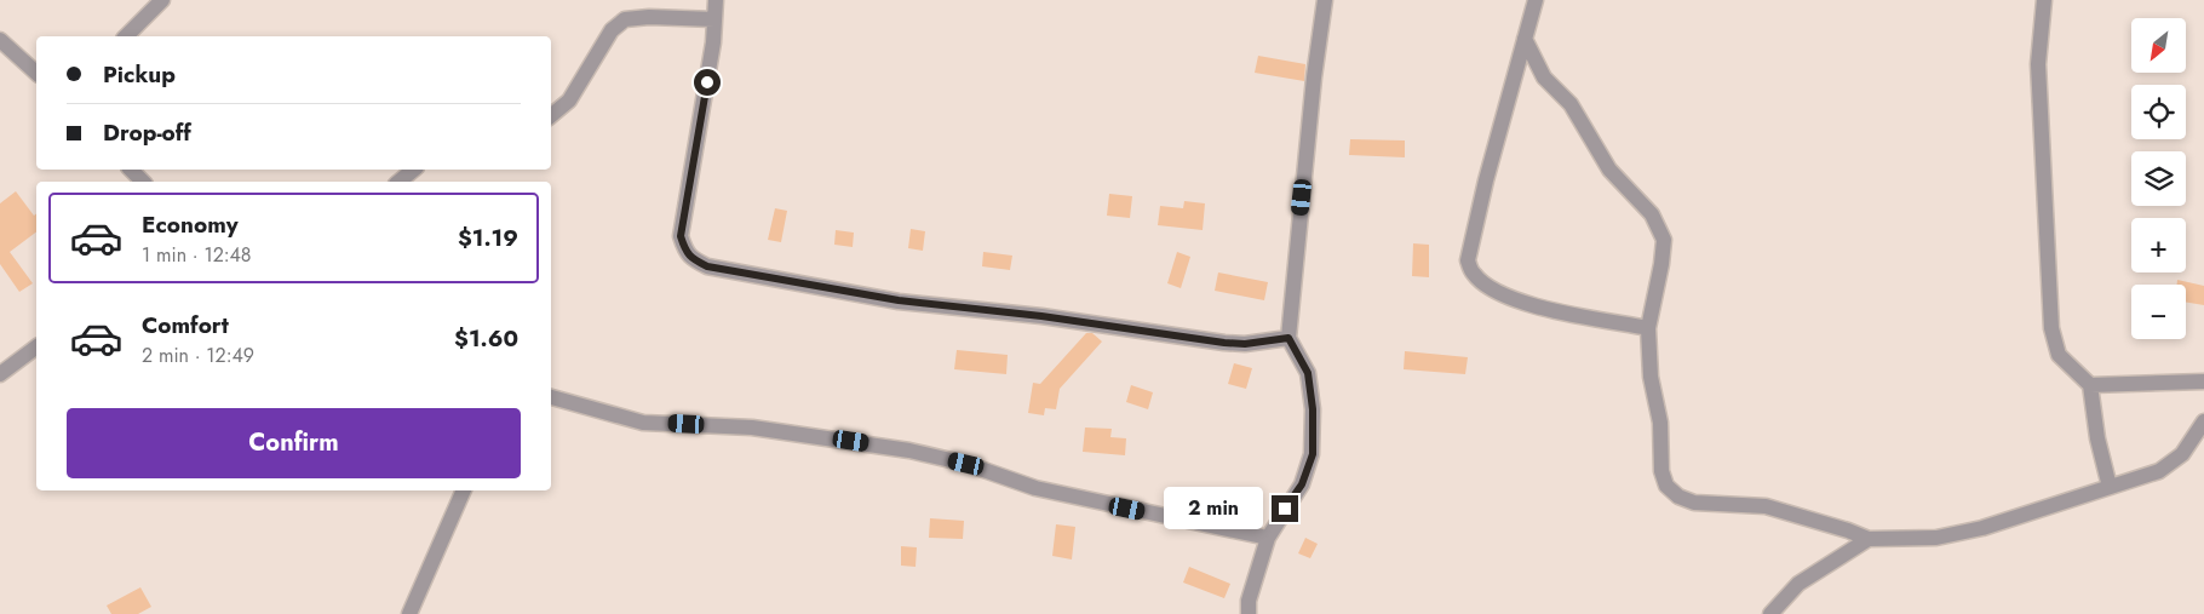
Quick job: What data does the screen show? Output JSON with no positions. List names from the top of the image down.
{
  "north": "bottom left",
  "page": {
    "map_buttons": ["+", "−"],
    "banner": ["Pickup", "Drop-off"],
    "list": [
      {
        "name": "Economy",
        "note": "1 min · 12:48",
        "value": "$1.19"
      },
      {
        "name": "Comfort",
        "note": "2 min · 12:49",
        "value": "$1.60"
      }
    ],
    "buttons": "Confirm",
    "bubble": "2 min"
  }
}
